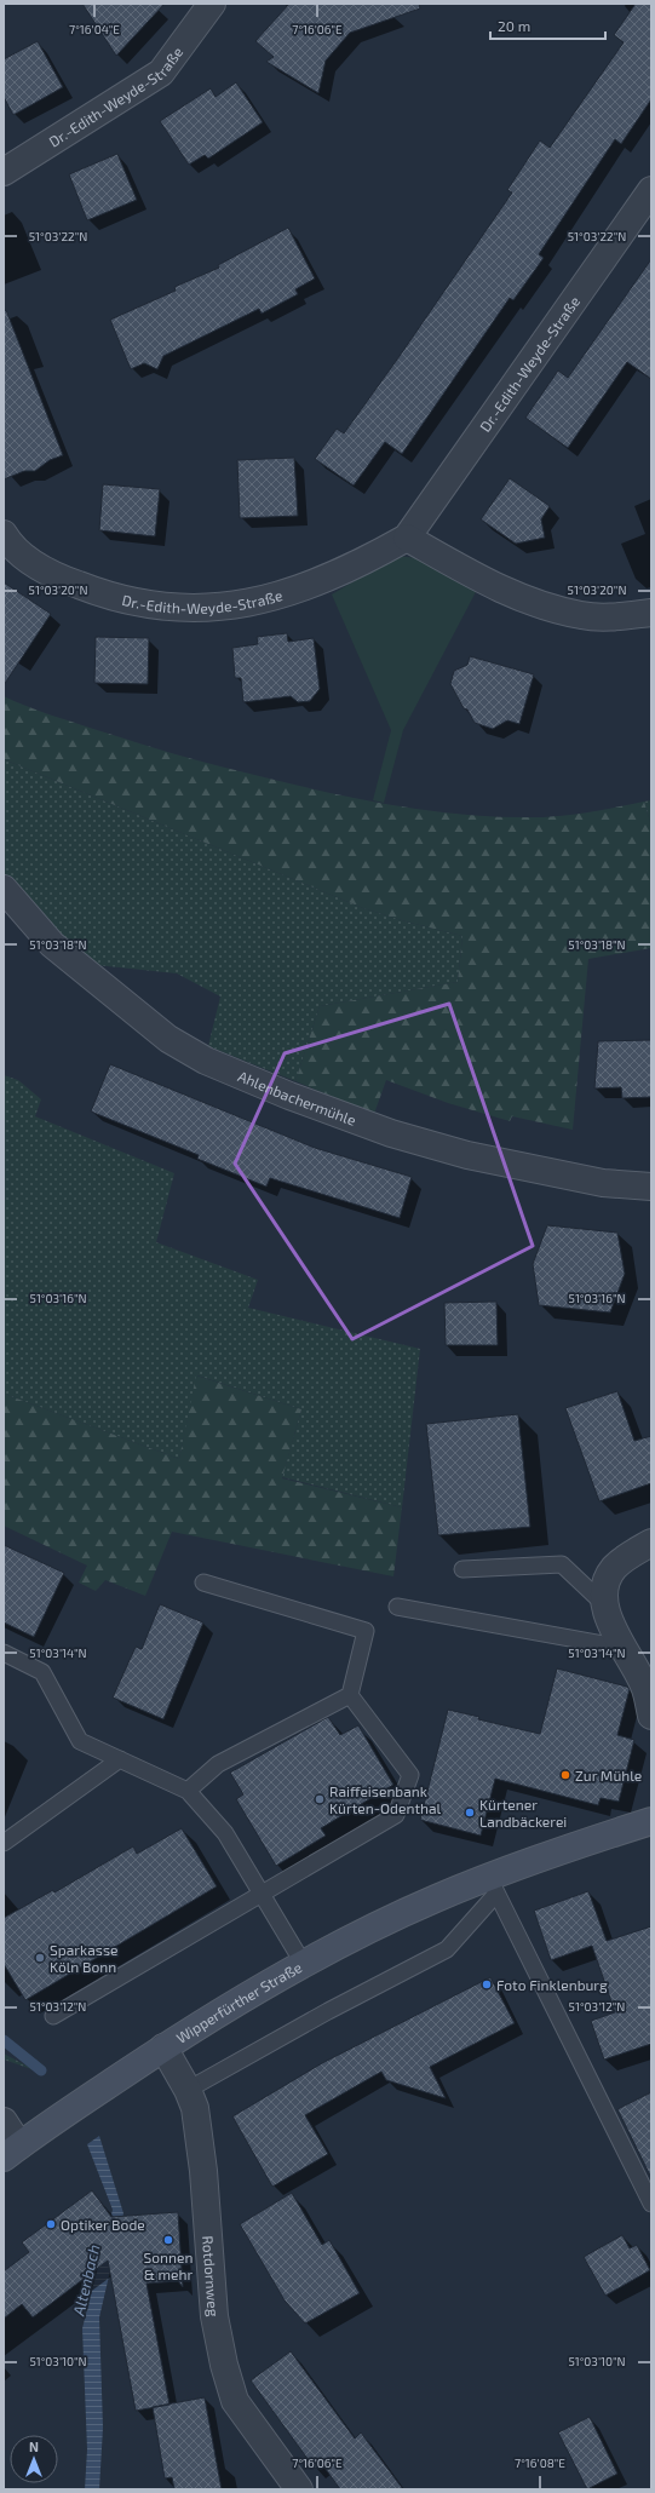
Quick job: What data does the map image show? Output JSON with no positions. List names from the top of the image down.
{
  "streets": {
    "main road": ["Wipperfürther Straße"],
    "street": ["Dr.-Edith-Weyde-Straße", "Ahlenbachermühle", "Rotdornweg"]
  },
  "crossings": [
    ["Wipperfürther Straße", "Rotdornweg"]
  ],
  "water": ["Altenbach"],
  "places": [
    "Zur Mühle",
    "Raiffeisenbank Kürten-Odenthal",
    "Kürtener Landbäckerei",
    "Sparkasse Köln Bonn",
    "Foto Finklenburg",
    "Optiker Bode",
    "Sonnen & mehr"
  ],
  "scale_bar": "20 m",
  "north": "top",
  "coordinates": [
    "7°16'04\"E",
    "7°16'06\"E",
    "51°03'22\"N",
    "51°03'20\"N",
    "51°03'18\"N",
    "51°03'16\"N",
    "51°03'14\"N",
    "51°03'12\"N",
    "51°03'10\"N",
    "7°16'08\"E"
  ]
}
